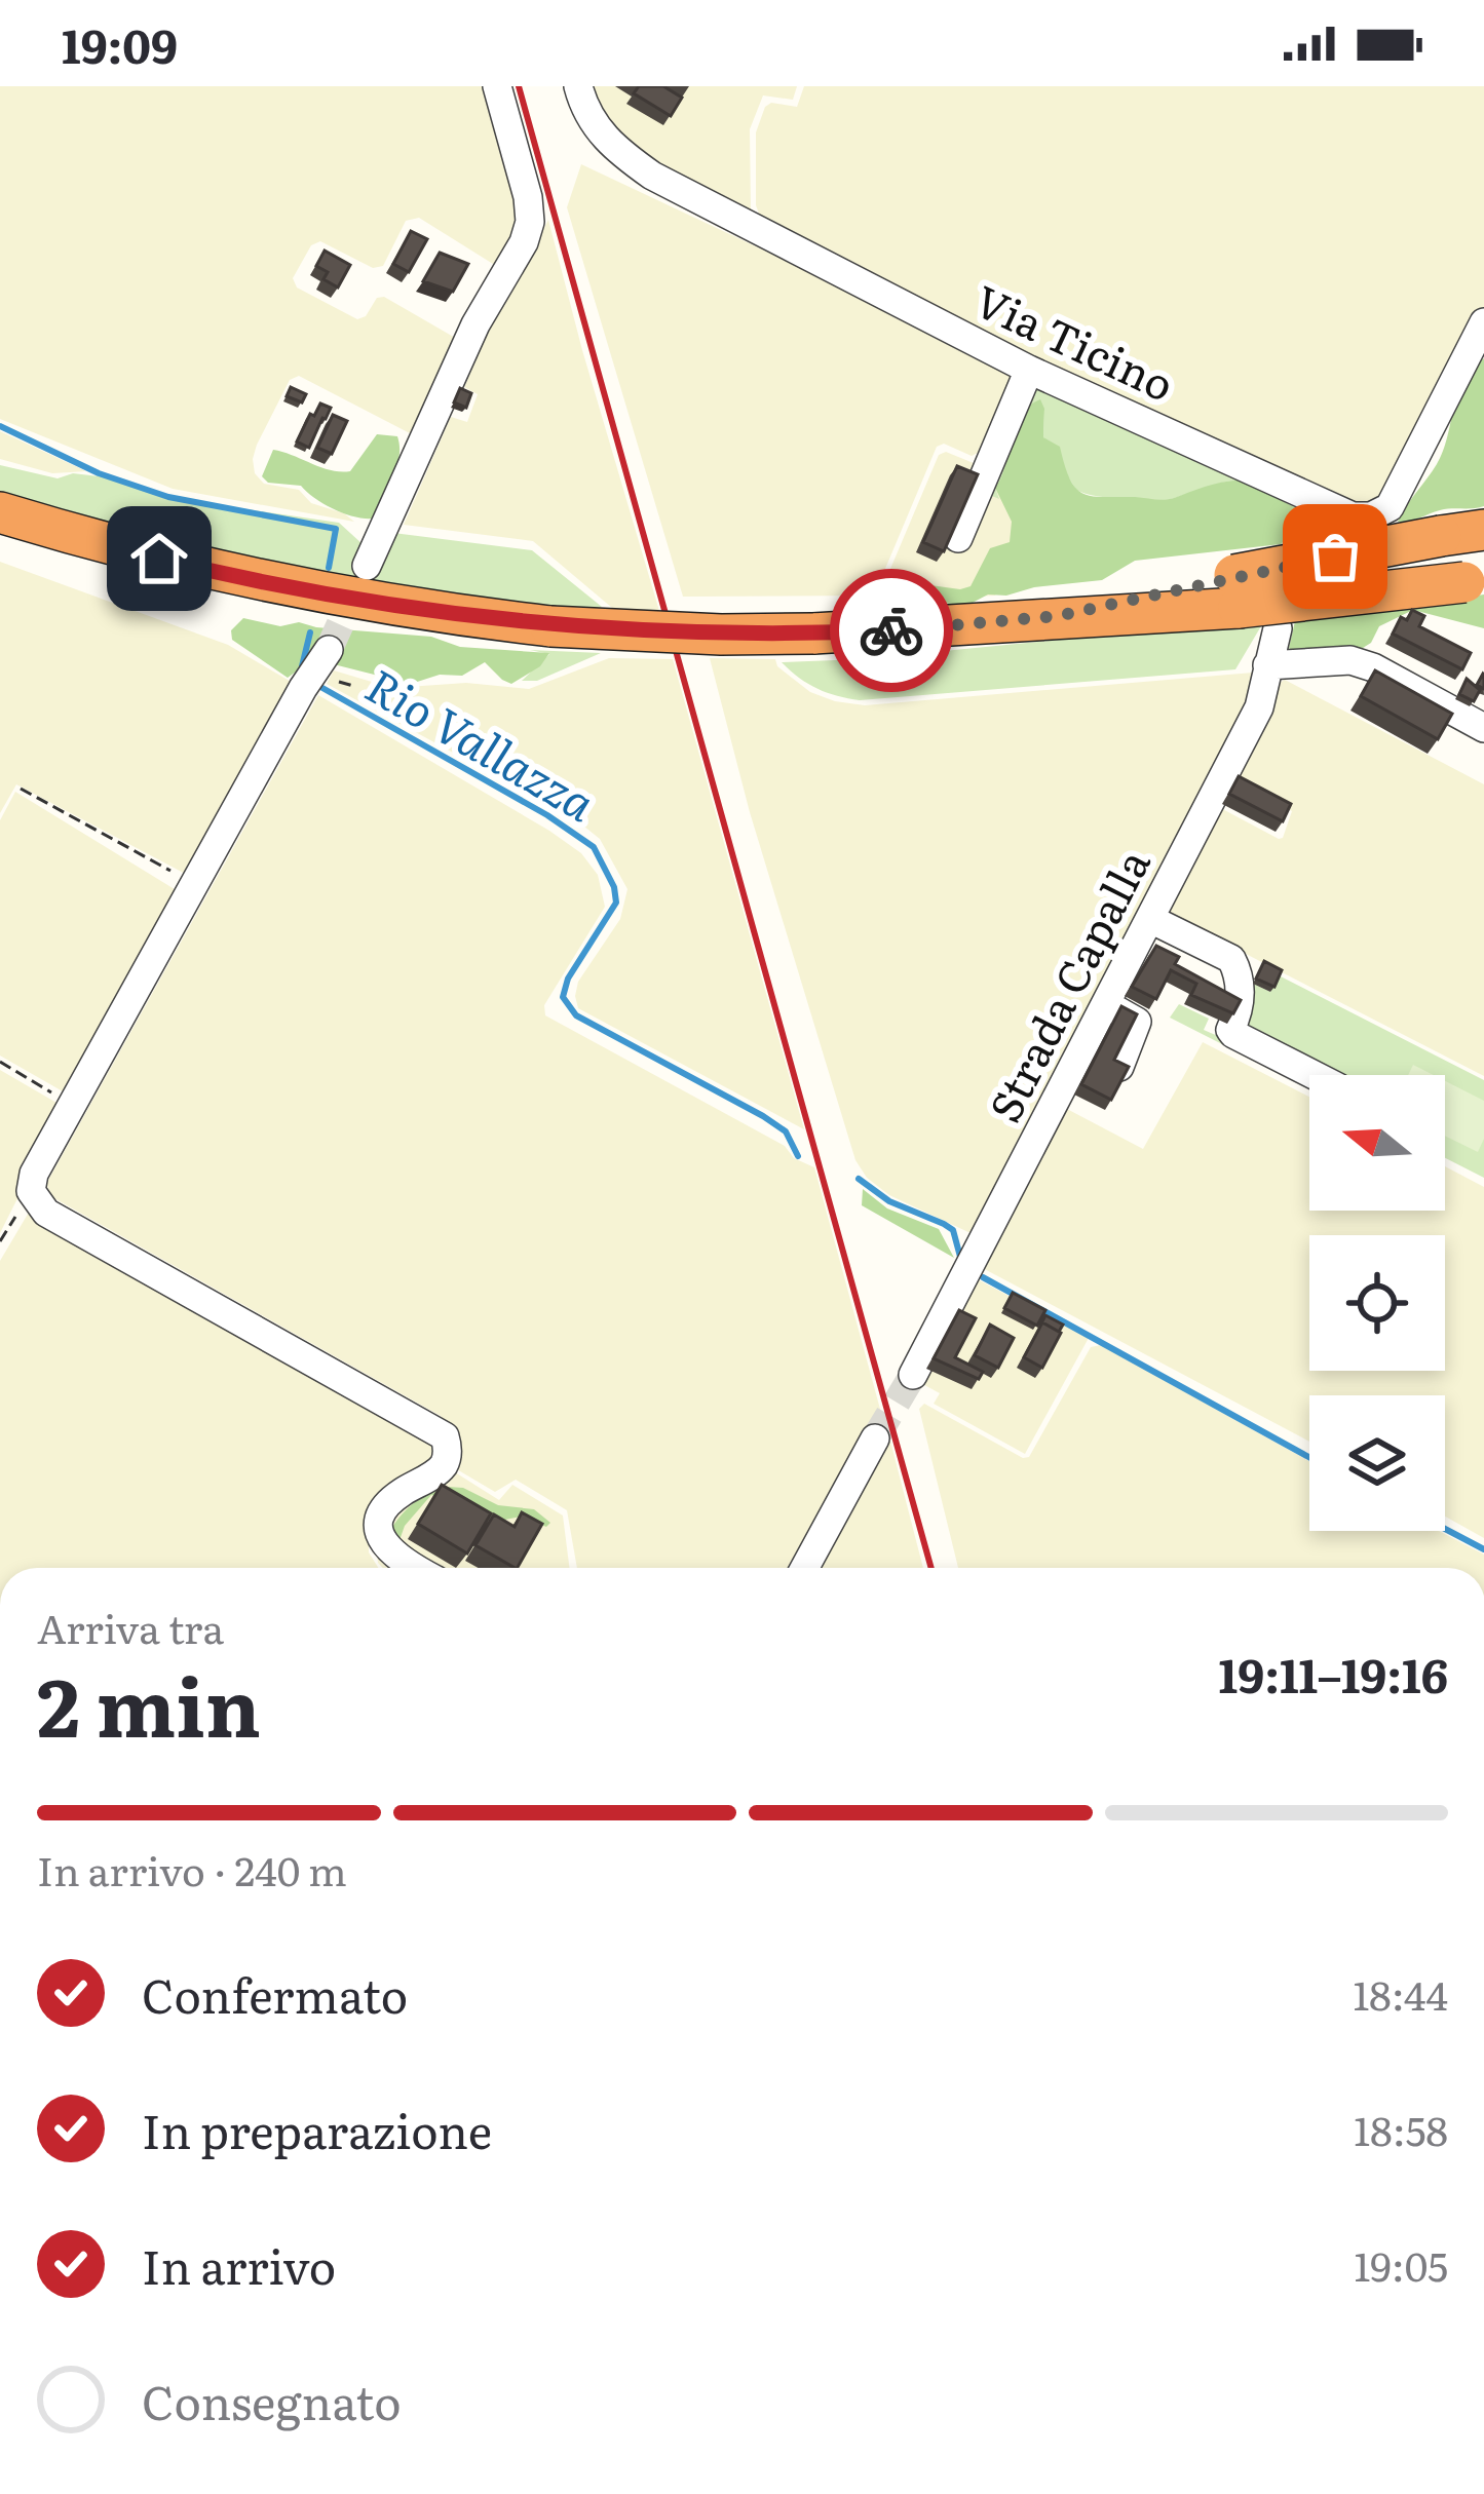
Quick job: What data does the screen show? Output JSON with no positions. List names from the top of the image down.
{
  "streets": {
    "street": ["Via Ticino", "Strada Capalla"]
  },
  "water": ["Rio Vallazza"],
  "north": "left",
  "page": {
    "status": "19:09",
    "heading": ["2 min", "Arriva tra", "19:11–19:16"],
    "bar": "In arrivo · 240 m",
    "list": [
      ["Confermato", "18:44"],
      ["In preparazione", "18:58"],
      ["In arrivo", "19:05"],
      "Consegnato"
    ]
  }
}
